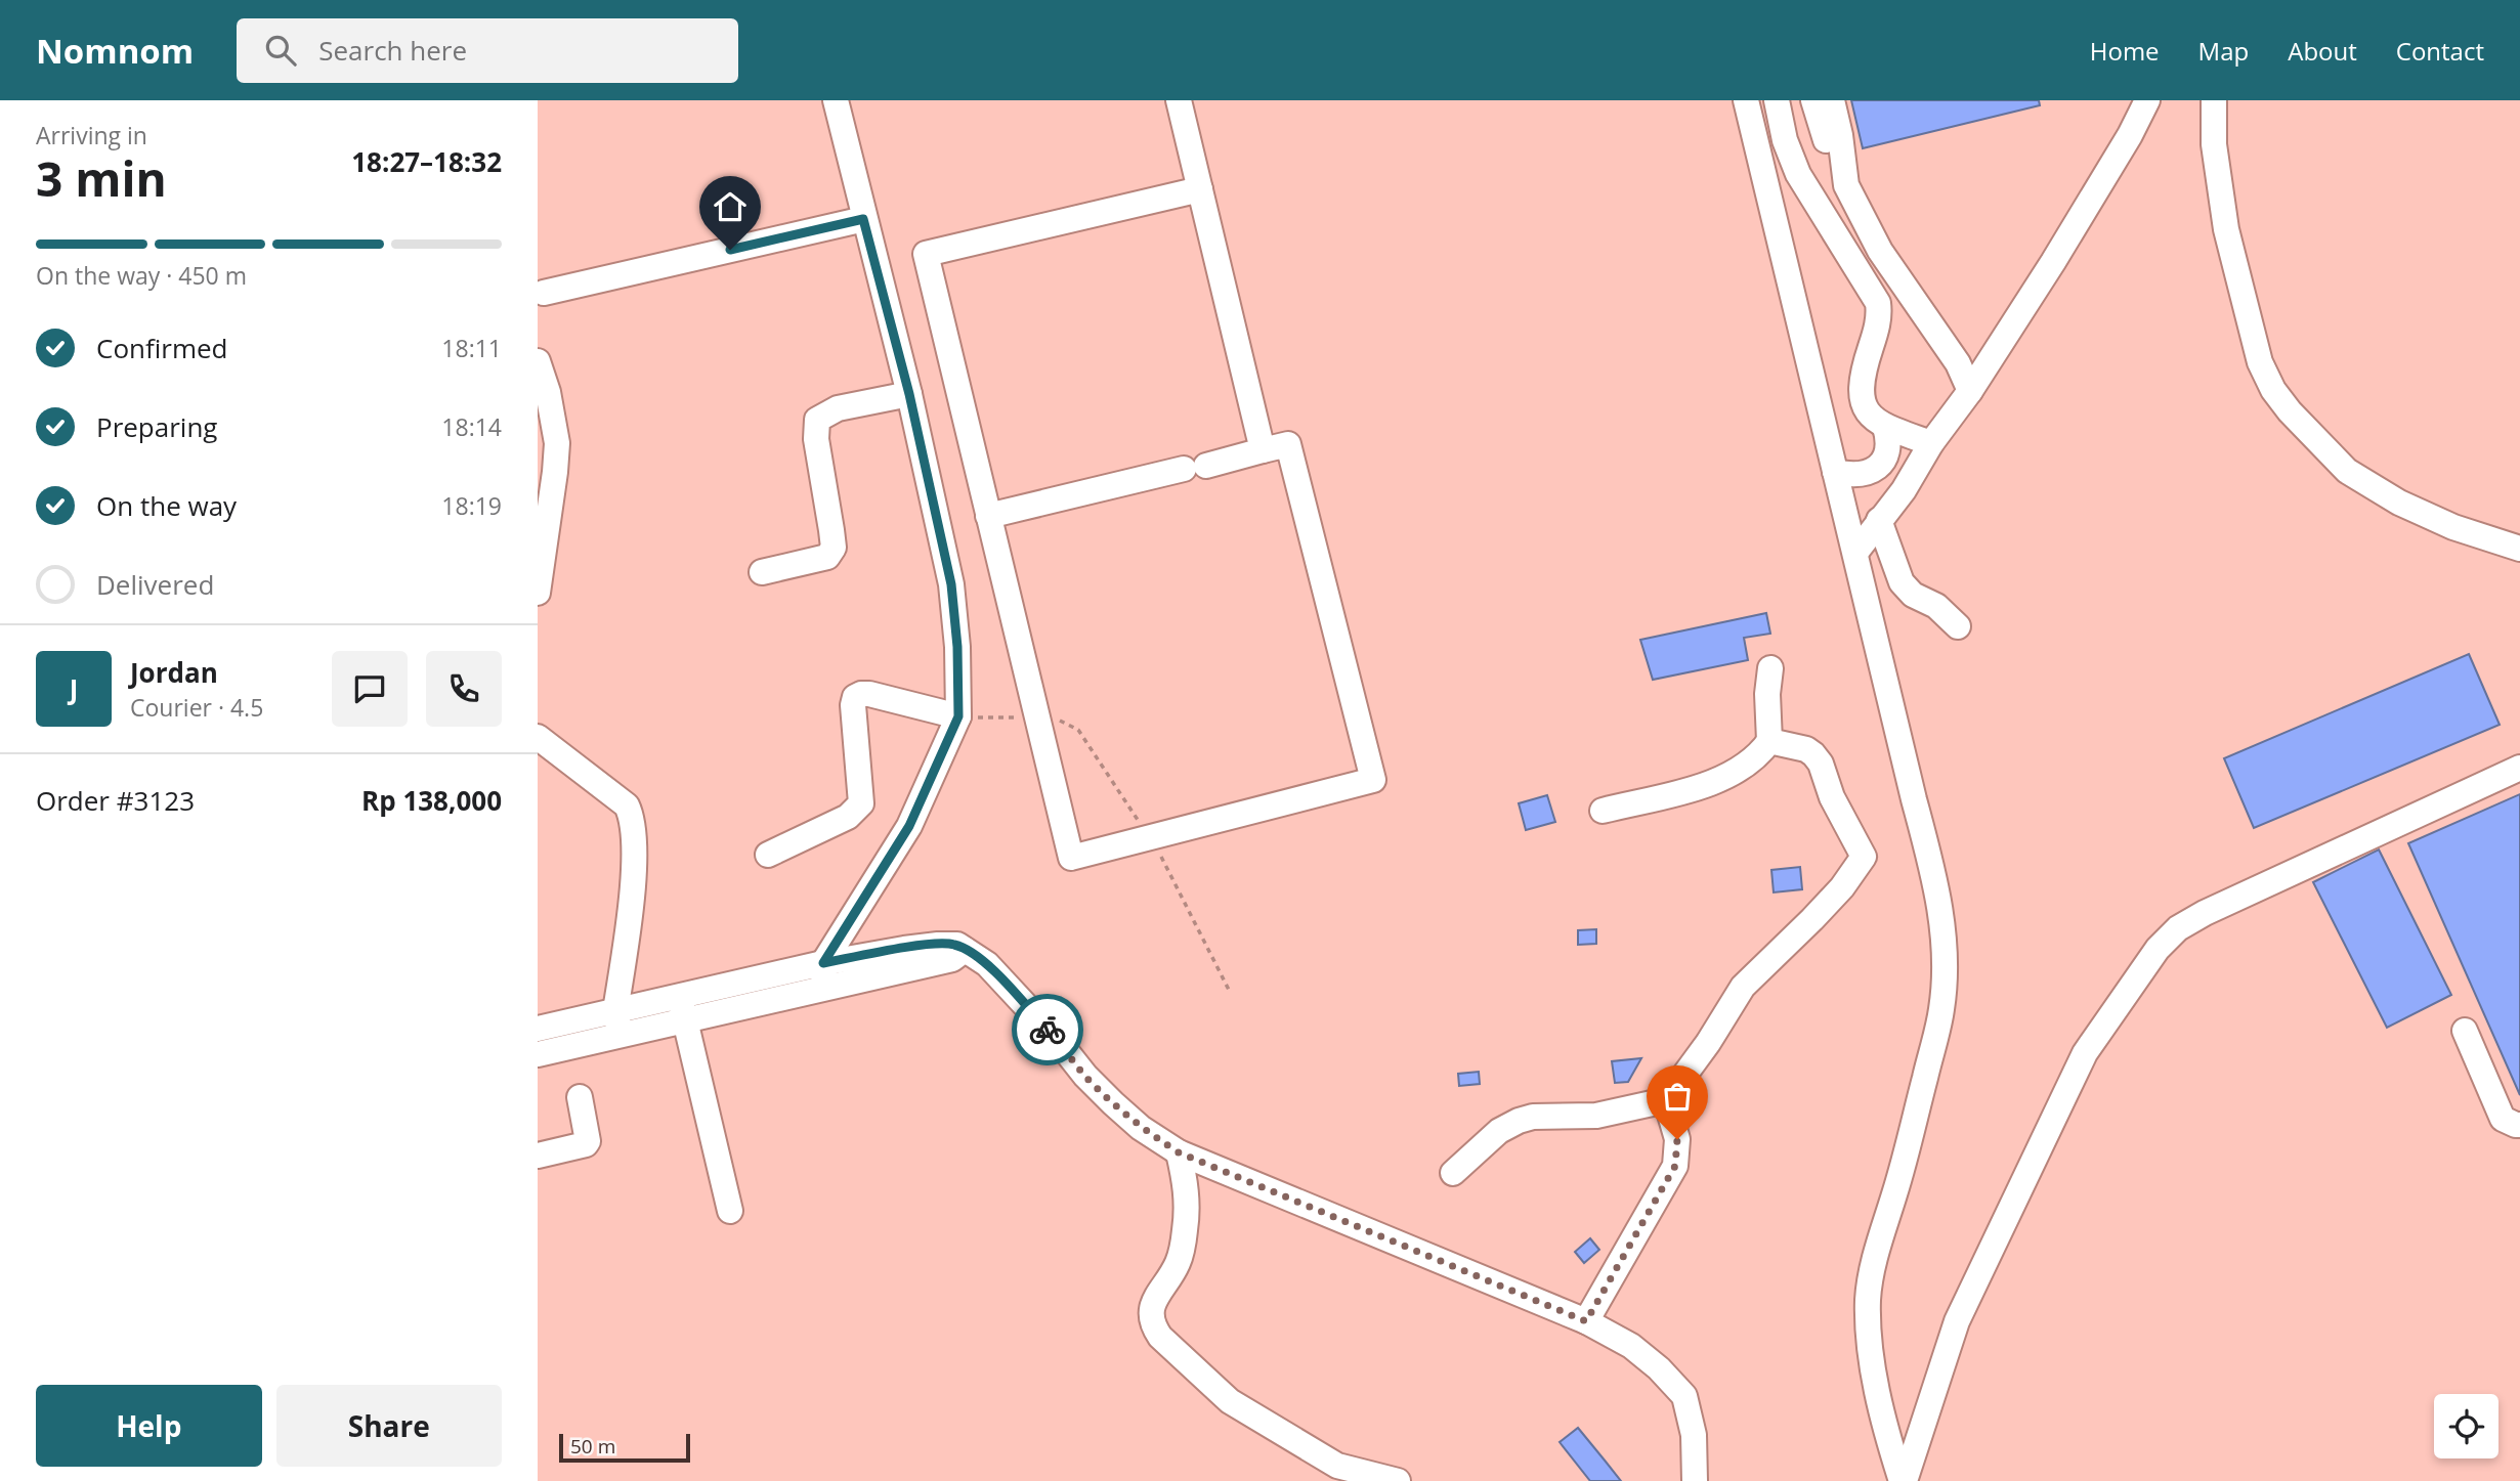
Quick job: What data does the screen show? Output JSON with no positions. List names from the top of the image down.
{
  "scale_bar": "50 m",
  "page": {
    "header": "Nomnom",
    "search": "Search here",
    "nav": [
      "Home",
      "Map",
      "About",
      "Contact"
    ],
    "heading": ["3 min", "Arriving in", "18:27–18:32"],
    "panel": [
      "Jordan",
      "Courier · 4.5",
      "Order #3123",
      "Rp 138,000"
    ],
    "bar": "On the way · 450 m",
    "list": [
      ["Confirmed", "18:11"],
      ["Preparing", "18:14"],
      ["On the way", "18:19"],
      "Delivered"
    ],
    "round": "J",
    "buttons": ["Help", "Share"],
    "scale": "50 m"
  }
}
